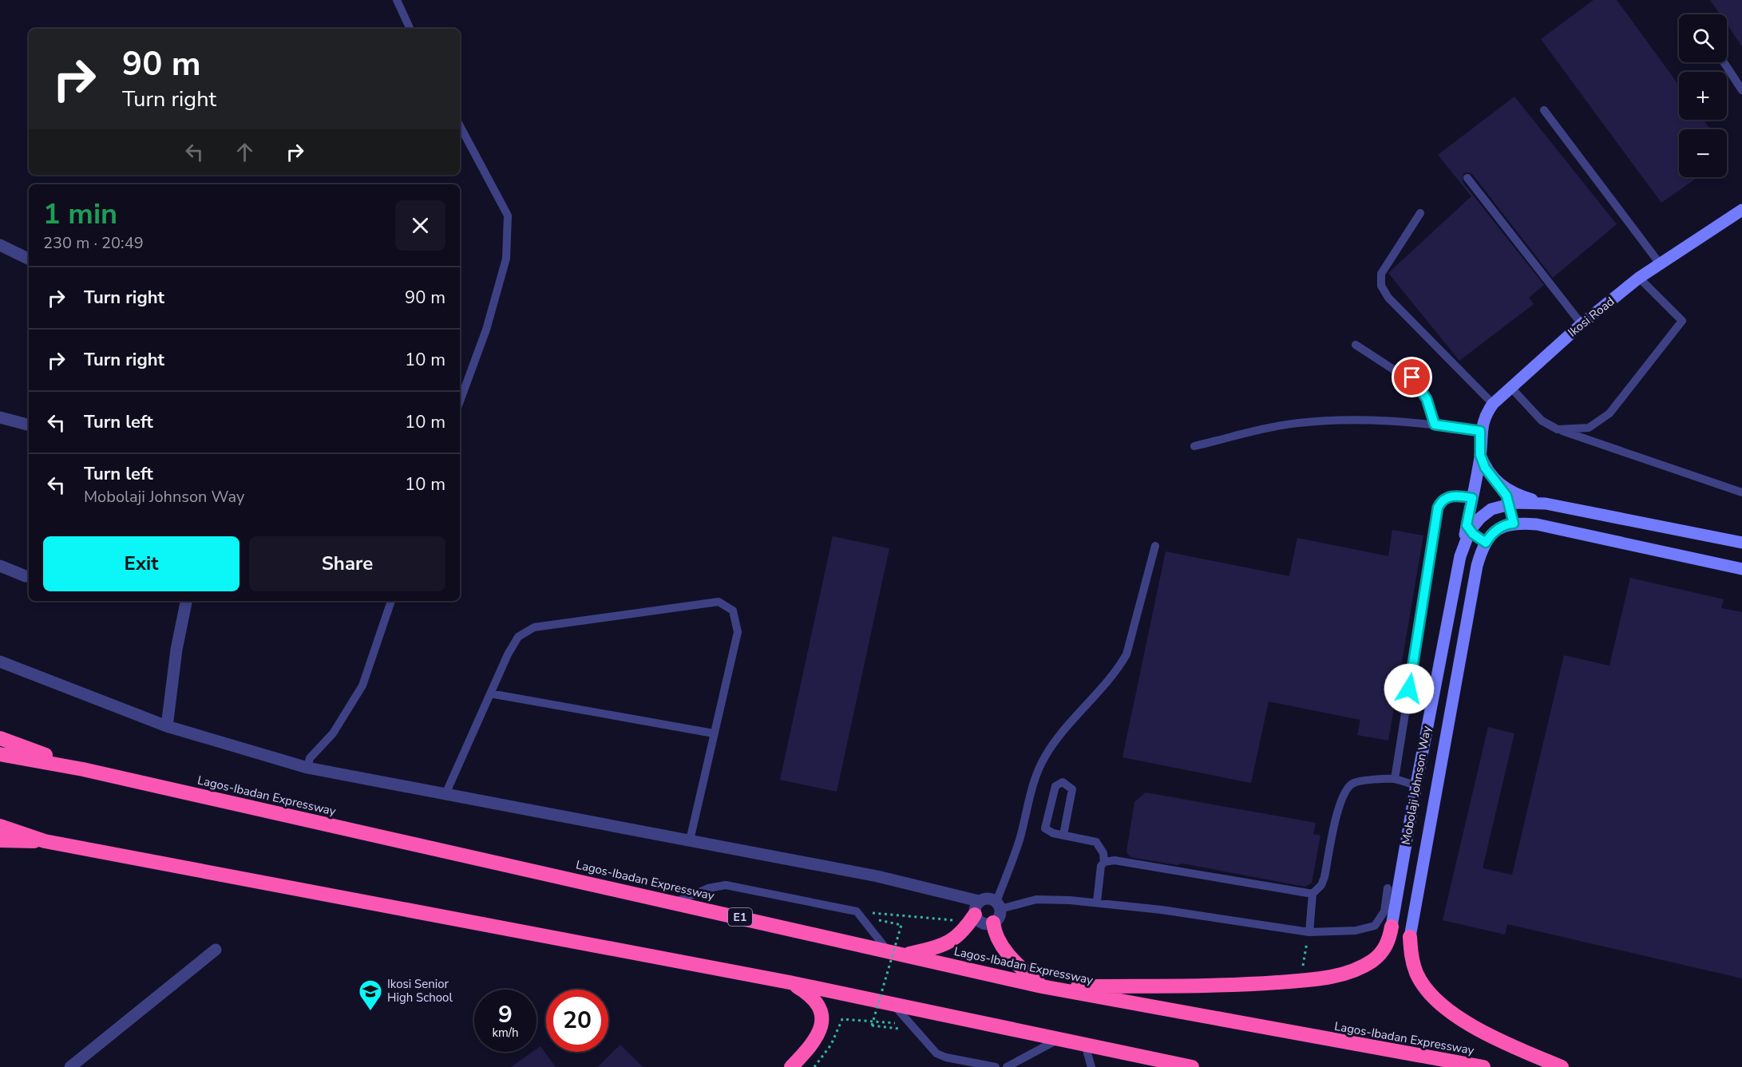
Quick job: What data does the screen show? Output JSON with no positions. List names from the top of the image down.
{
  "streets": {
    "highway": ["Lagos-Ibadan Expressway", "E1"],
    "street": ["Ikosi Road", "Mobolaji Johnson Way"]
  },
  "crossings": [
    ["Ikosi Road", "Mobolaji Johnson Way"]
  ],
  "places": {
    "school or university": ["Ikosi Senior High School"]
  },
  "page": {
    "map_buttons": ["+", "−"],
    "turn": ["90 m", "Turn right"],
    "heading": ["1 min", "230 m · 20:49"],
    "list": [
      {
        "name": "Turn right",
        "value": "90 m"
      },
      {
        "name": "Turn right",
        "value": "10 m"
      },
      {
        "name": "Turn left",
        "value": "10 m"
      },
      {
        "name": "Turn left",
        "note": "Mobolaji Johnson Way",
        "value": "10 m"
      }
    ],
    "buttons": ["Exit", "Share"],
    "speed": "9 km/h",
    "limit": "20"
  }
}
